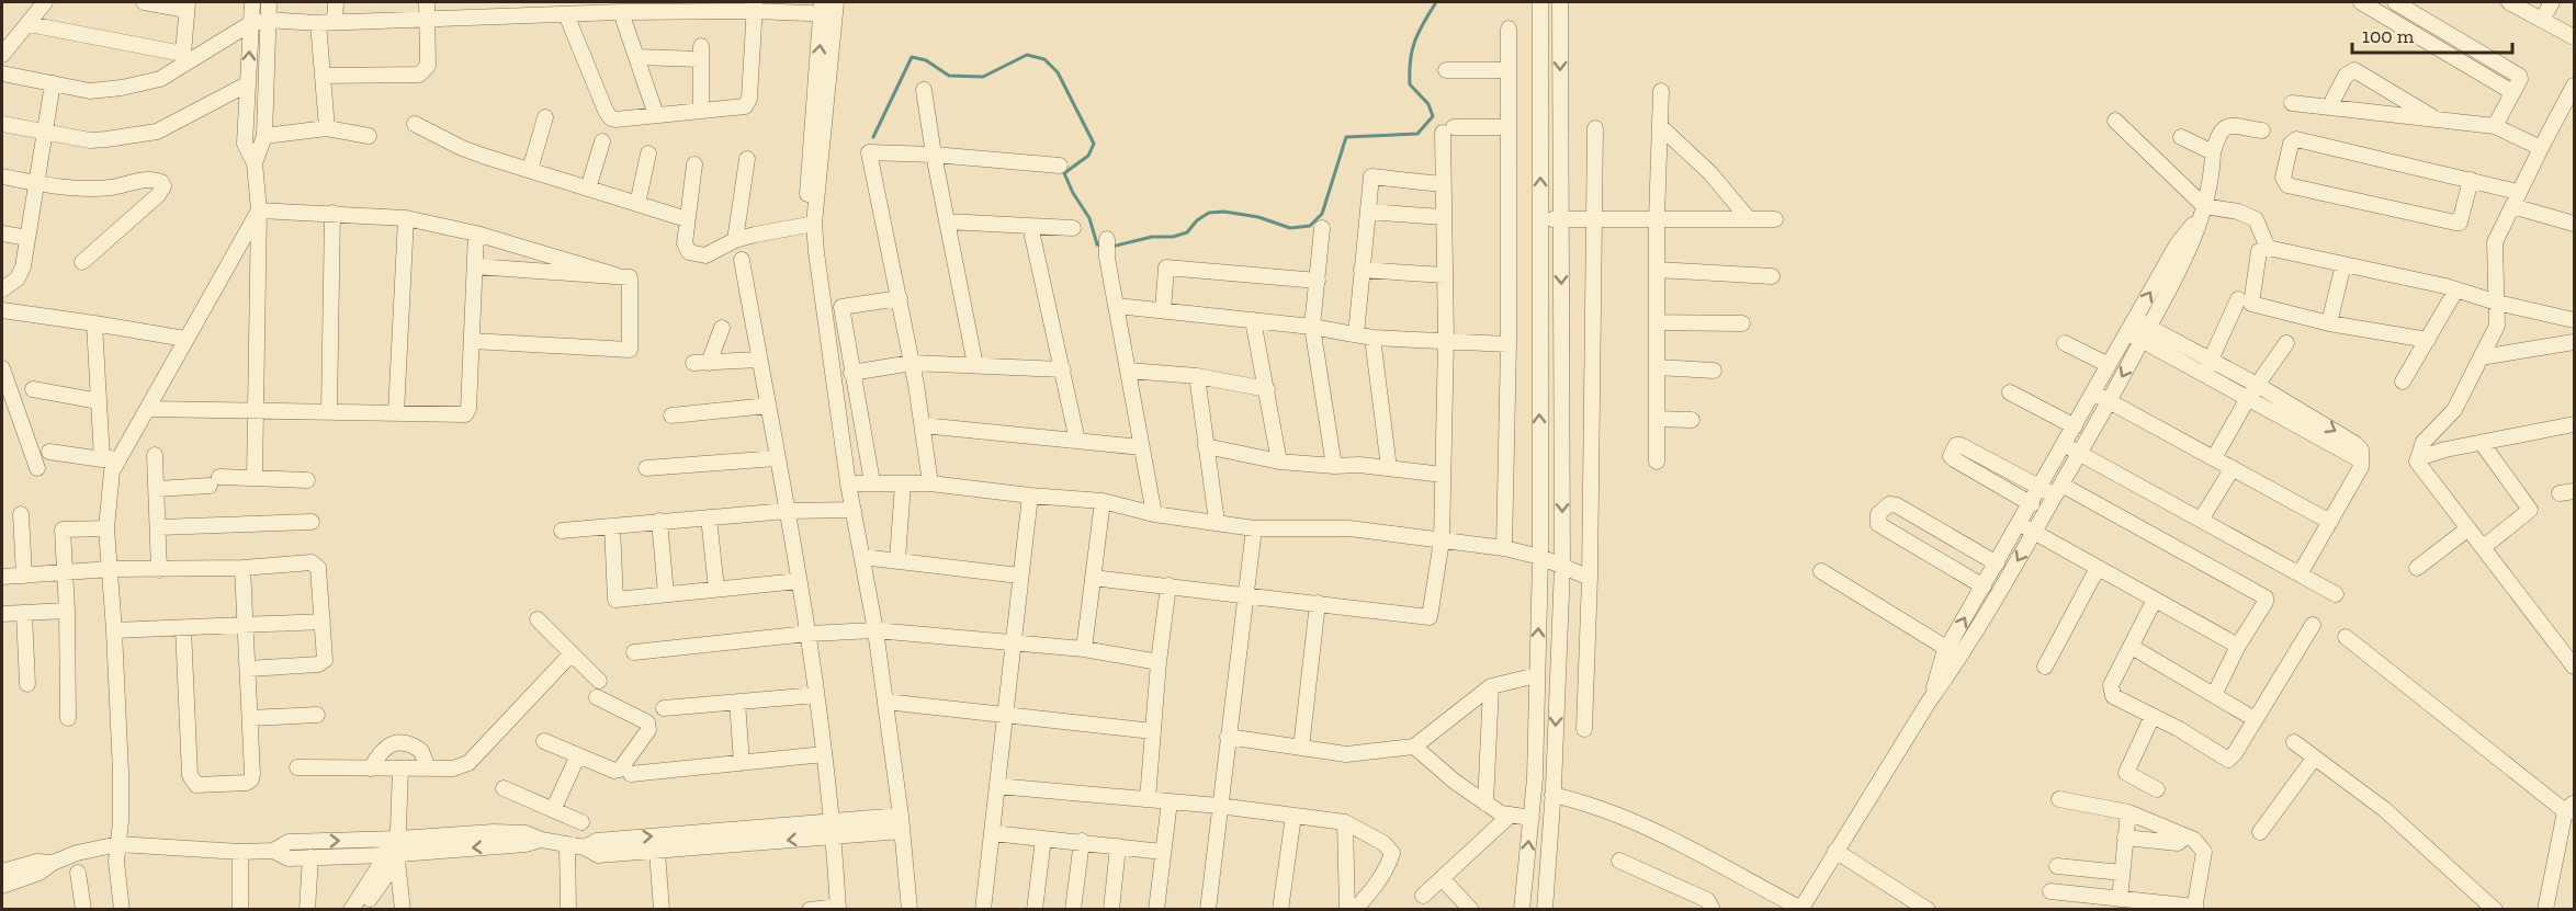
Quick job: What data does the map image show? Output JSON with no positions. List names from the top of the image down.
{
  "scale_bar": "100 m"
}
